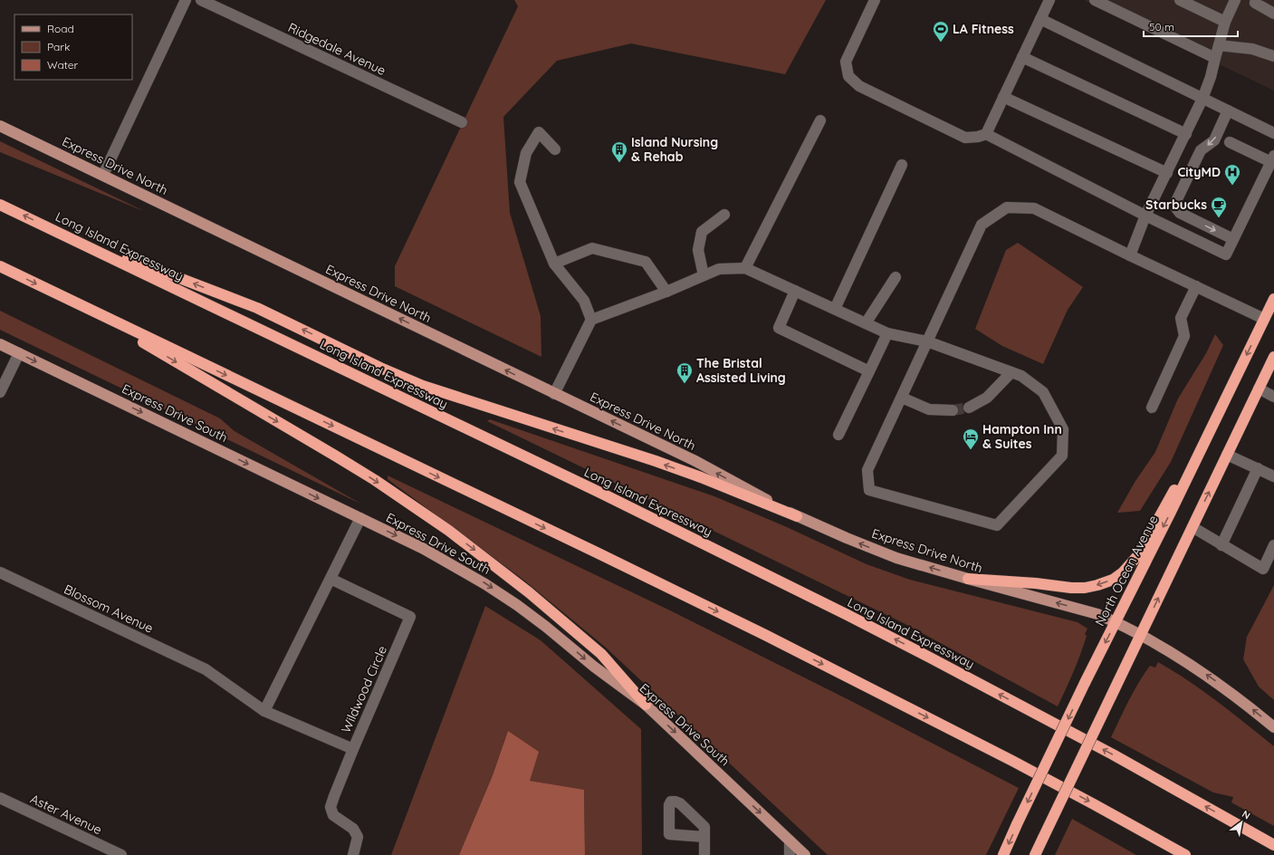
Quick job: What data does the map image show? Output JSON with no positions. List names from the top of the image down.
{
  "streets": {
    "highway": ["Long Island Expressway", "North Ocean Avenue"],
    "main road": ["Express Drive North", "Express Drive South"],
    "street": [
      "Ridgedale Avenue",
      "Blossom Avenue",
      "Wildwood Circle",
      "Aster Avenue"
    ]
  },
  "crossings": [
    ["Express Drive North", "North Ocean Avenue"],
    ["Blossom Avenue", "Wildwood Circle"]
  ],
  "one_way": ["Express Drive North", "Express Drive South"],
  "places": {
    "sports": ["LA Fitness"],
    "building": ["Island Nursing & Rehab", "The Bristal Assisted Living"],
    "hospital": ["CityMD"],
    "cafe": ["Starbucks"],
    "hotel": ["Hampton Inn & Suites"]
  },
  "legend": ["Road", "Park", "Water"],
  "scale_bar": "50 m",
  "north": "top right"
}
